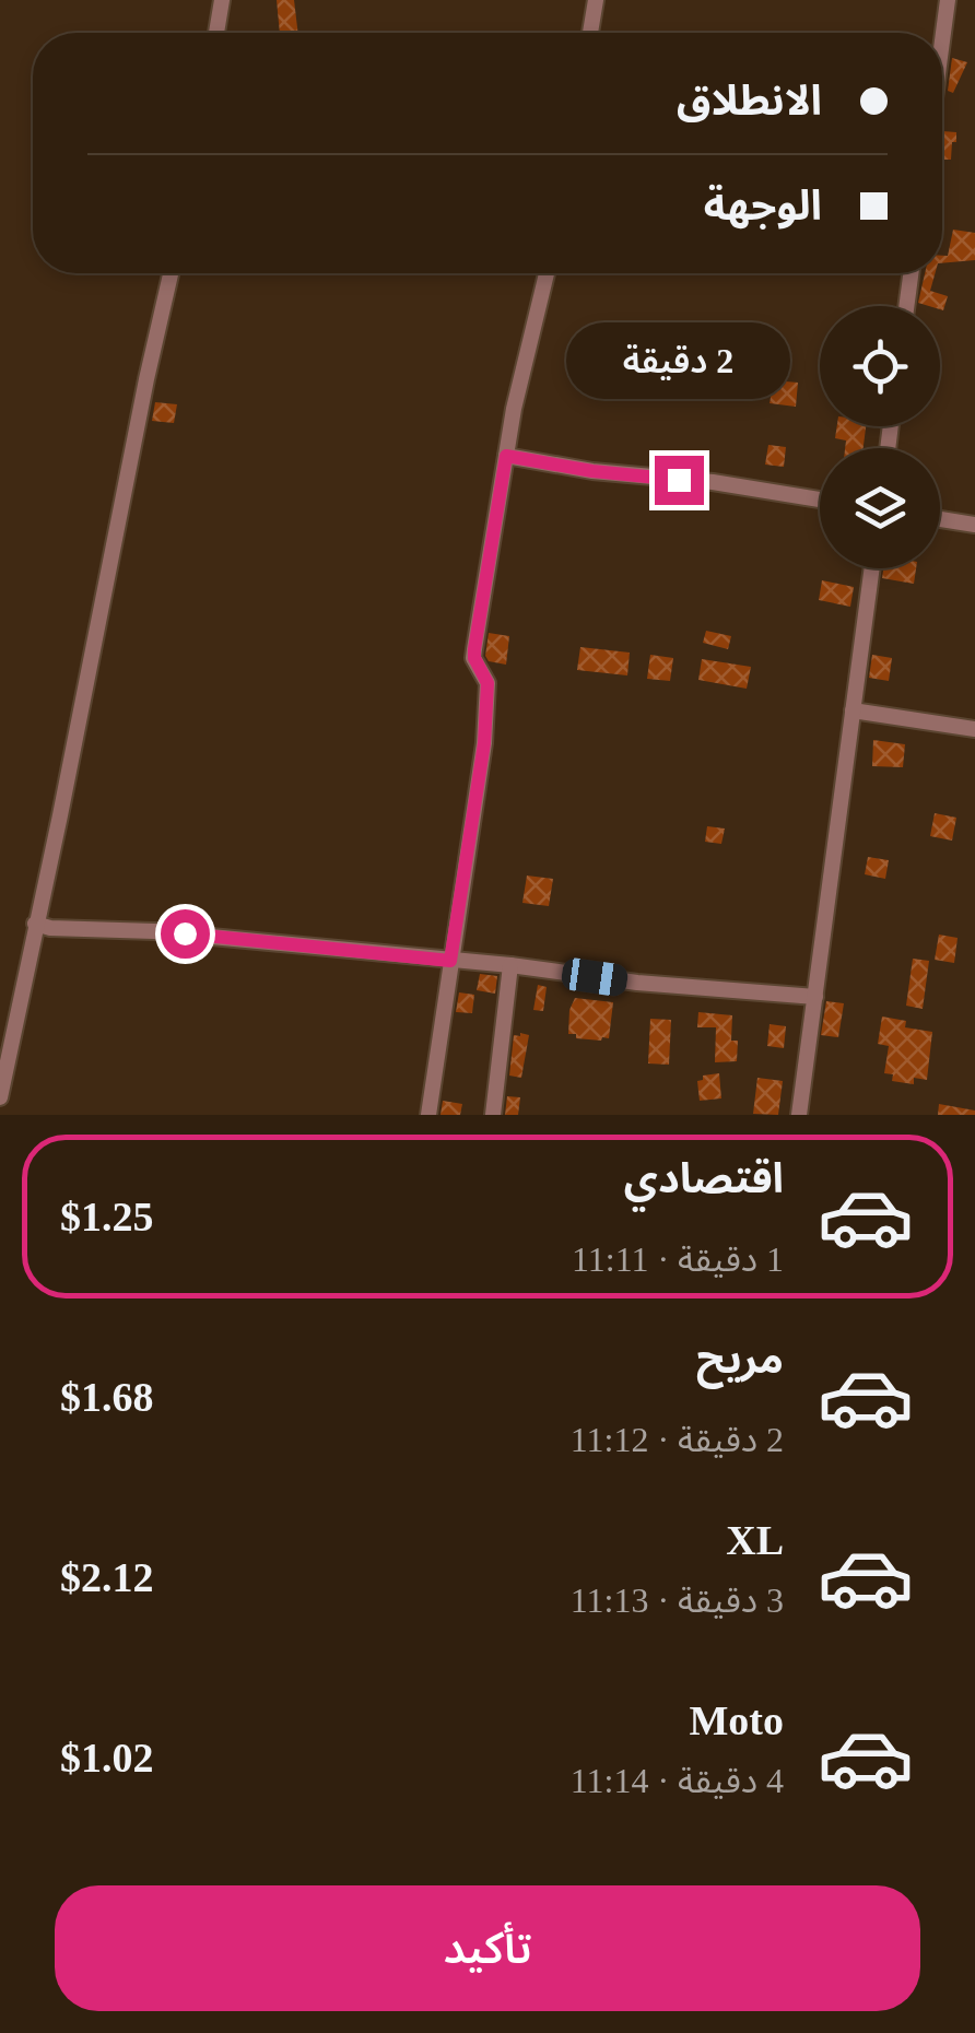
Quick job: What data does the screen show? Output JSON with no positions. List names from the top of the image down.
{
  "page": {
    "banner": ["الانطلاق", "الوجهة"],
    "bubble": "2 دقيقة",
    "list": [
      {
        "name": "اقتصادي",
        "note": "1 دقيقة · 11:11",
        "value": "$1.25"
      },
      {
        "name": "مريح",
        "note": "2 دقيقة · 11:12",
        "value": "$1.68"
      },
      {
        "name": "XL",
        "note": "3 دقيقة · 11:13",
        "value": "$2.12"
      },
      {
        "name": "Moto",
        "note": "4 دقيقة · 11:14",
        "value": "$1.02"
      }
    ],
    "buttons": "تأكيد"
  }
}
